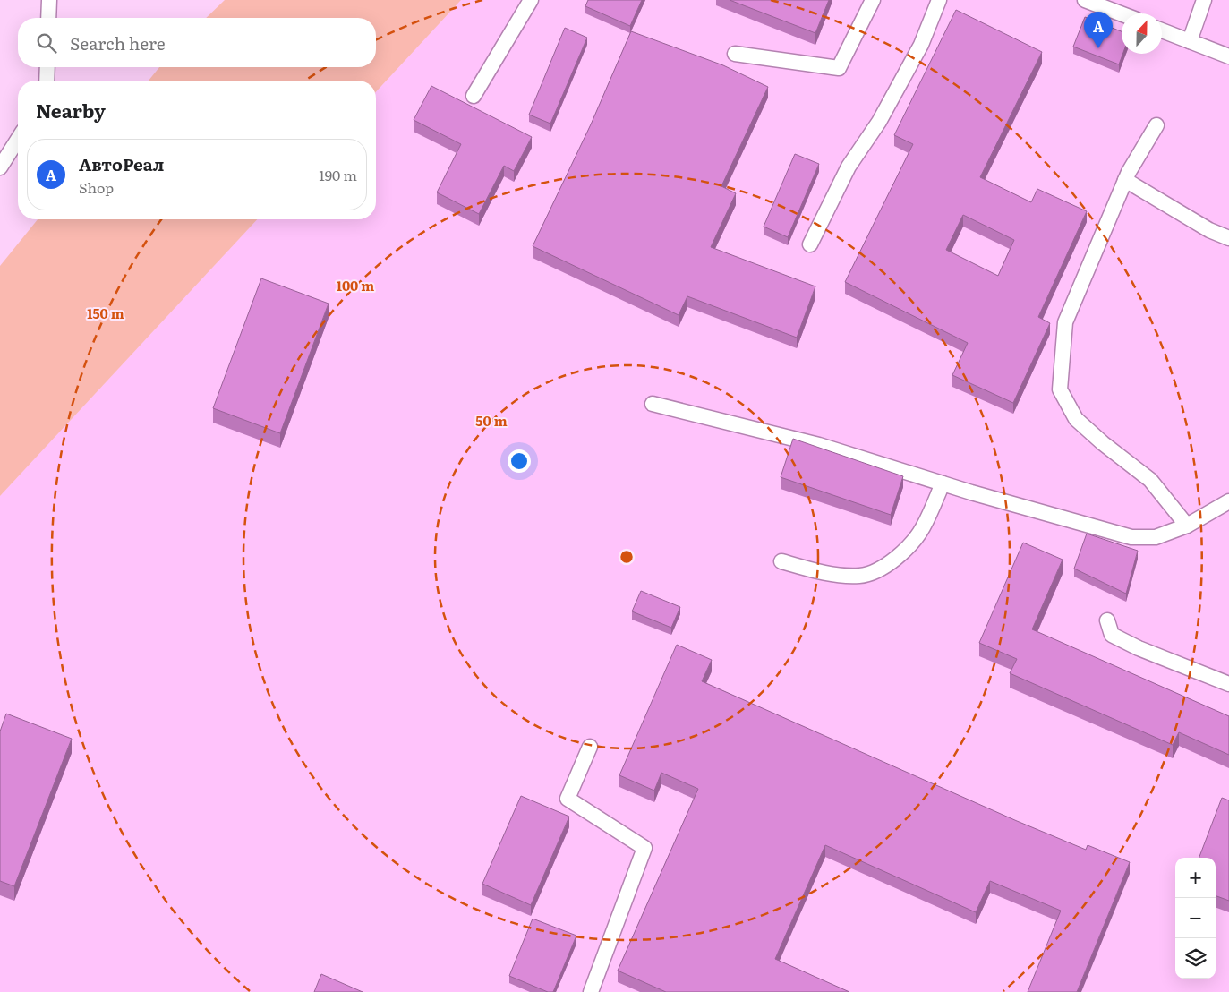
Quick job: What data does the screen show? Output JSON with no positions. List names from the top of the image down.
{
  "north": "top",
  "page": {
    "pins": "A",
    "search": "Search here",
    "heading": "Nearby",
    "list": [
      {
        "mark": "A",
        "name": "АвтоРеал",
        "note": "Shop",
        "value": "190 m"
      }
    ],
    "map_buttons": ["+", "−"]
  },
  "rings": ["100 m", "150 m", "50 m"]
}
